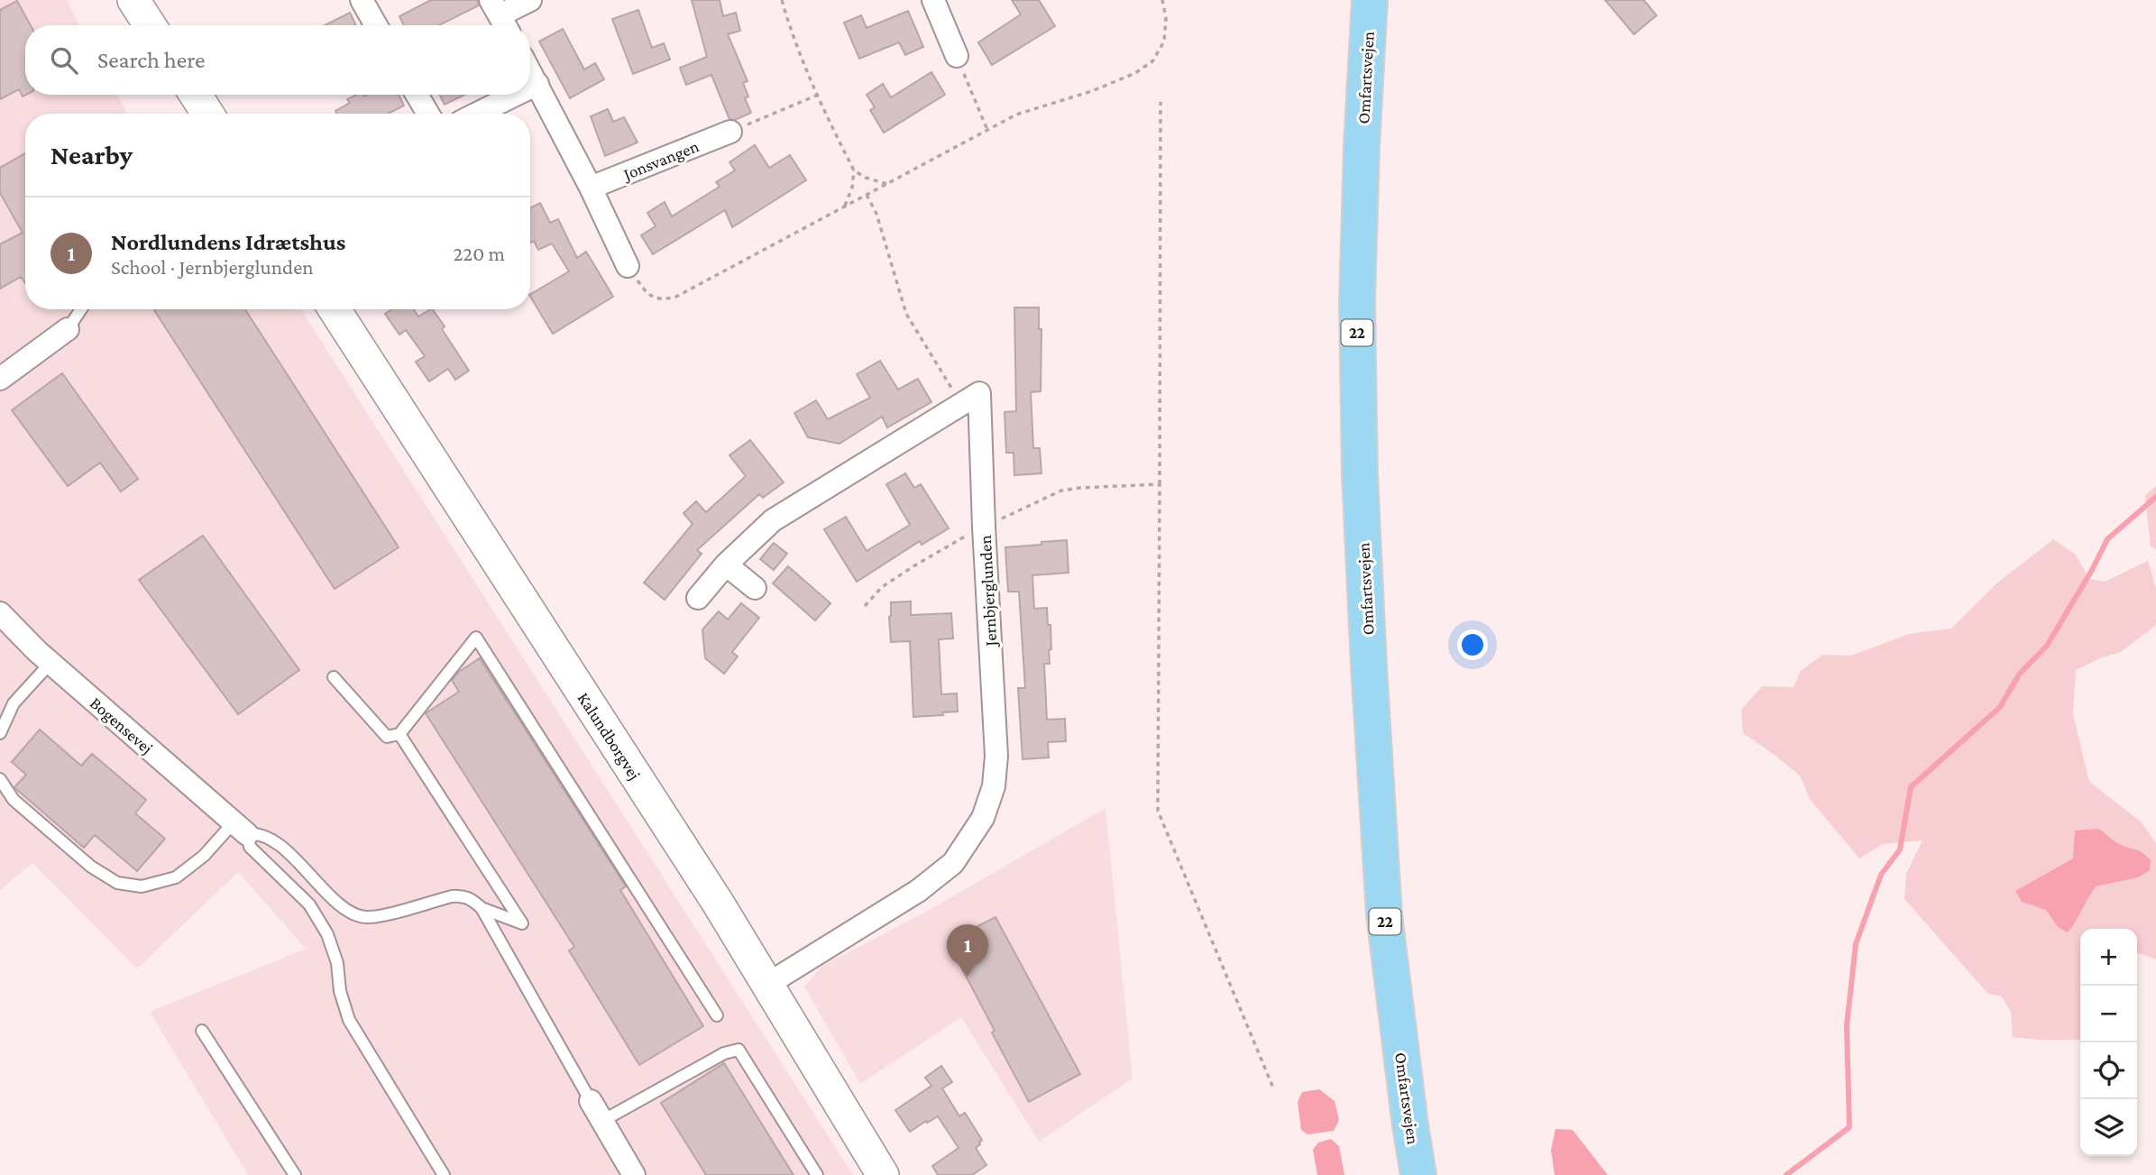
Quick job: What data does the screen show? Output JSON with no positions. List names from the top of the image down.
{
  "streets": {
    "main road": ["Omfartsvejen", "22"],
    "street": [
      "Jonsvangen",
      "Jernbjerglunden",
      "Bogensevej",
      "Kalundborgvej"
    ]
  },
  "crossings": [
    ["Jernbjerglunden", "Kalundborgvej"]
  ],
  "page": {
    "search": "Search here",
    "heading": "Nearby",
    "list": [
      {
        "mark": "1",
        "name": "Nordlundens Idrætshus",
        "note": "School · Jernbjerglunden",
        "value": "220 m"
      }
    ],
    "pins": "1",
    "map_buttons": ["+", "−"]
  }
}
